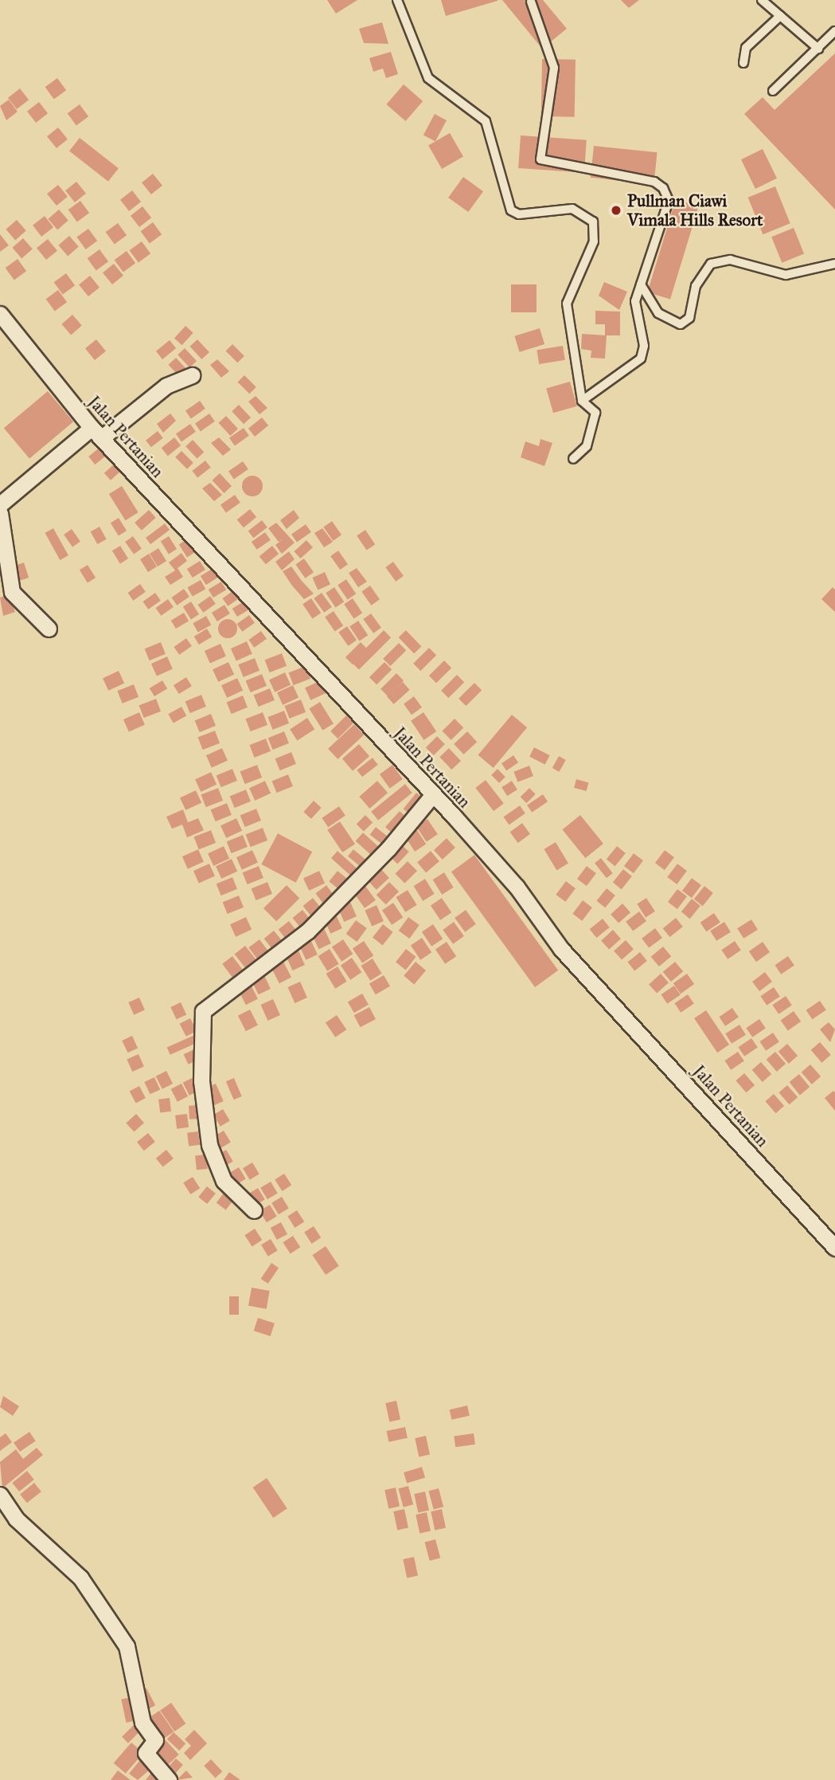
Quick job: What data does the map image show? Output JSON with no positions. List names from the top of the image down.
{
  "streets": {
    "street": ["Jalan Pertanian"]
  },
  "places": ["Pullman Ciawi Vimala Hills Resort"]
}
